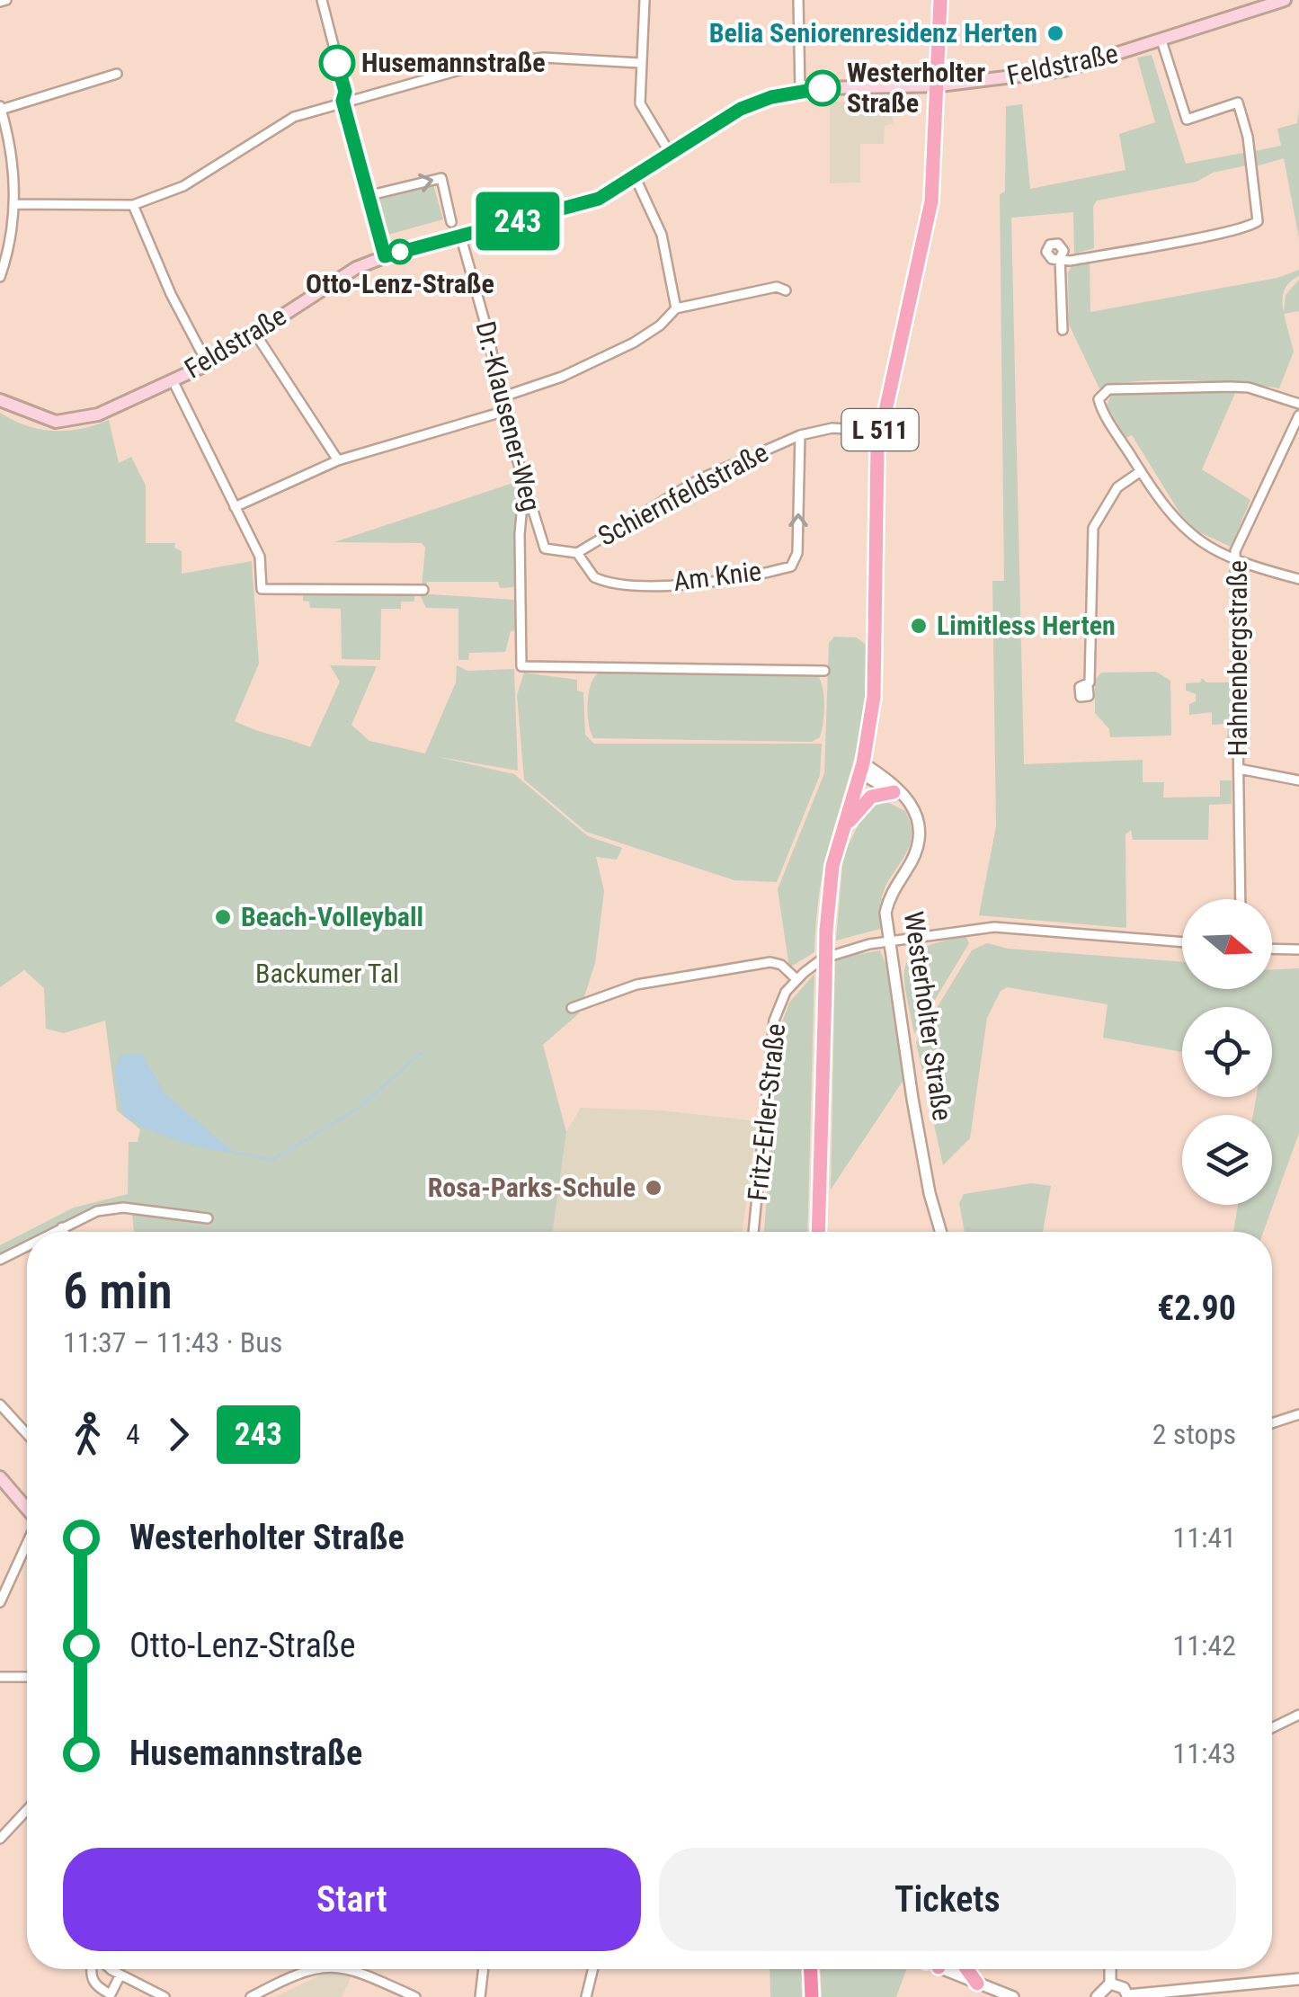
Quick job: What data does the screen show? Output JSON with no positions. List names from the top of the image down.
{
  "streets": {
    "main road": ["Feldstraße", "L 511"],
    "street": [
      "Dr.-Klausener-Weg",
      "Schiernfeldstraße",
      "Am Knie",
      "Hahnenbergstraße",
      "Westerholter Straße",
      "Fritz-Erler-Straße"
    ]
  },
  "crossings": [
    ["Feldstraße", "Dr.-Klausener-Weg"],
    ["Feldstraße", "L 511"],
    ["Dr.-Klausener-Weg", "Schiernfeldstraße"],
    ["L 511", "Schiernfeldstraße"],
    ["Schiernfeldstraße", "Am Knie"],
    ["Westerholter Straße", "Fritz-Erler-Straße"]
  ],
  "parks": ["Backumer Tal"],
  "places": [
    "Belia Seniorenresidenz Herten",
    "Husemannstraße",
    "Westerholter Straße",
    "Otto-Lenz-Straße",
    "Limitless Herten",
    "Beach-Volleyball",
    "Rosa-Parks-Schule"
  ],
  "lines": ["bus line 243"],
  "north": "right",
  "page": {
    "on_map": "243",
    "heading": ["6 min", "11:37 – 11:43 · Bus", "€2.90"],
    "legs": ["4", "243", "2 stops"],
    "list": [
      {
        "name": "Westerholter Straße",
        "value": "11:41"
      },
      {
        "name": "Otto-Lenz-Straße",
        "value": "11:42"
      },
      {
        "name": "Husemannstraße",
        "value": "11:43"
      }
    ],
    "buttons": ["Start", "Tickets"]
  }
}
